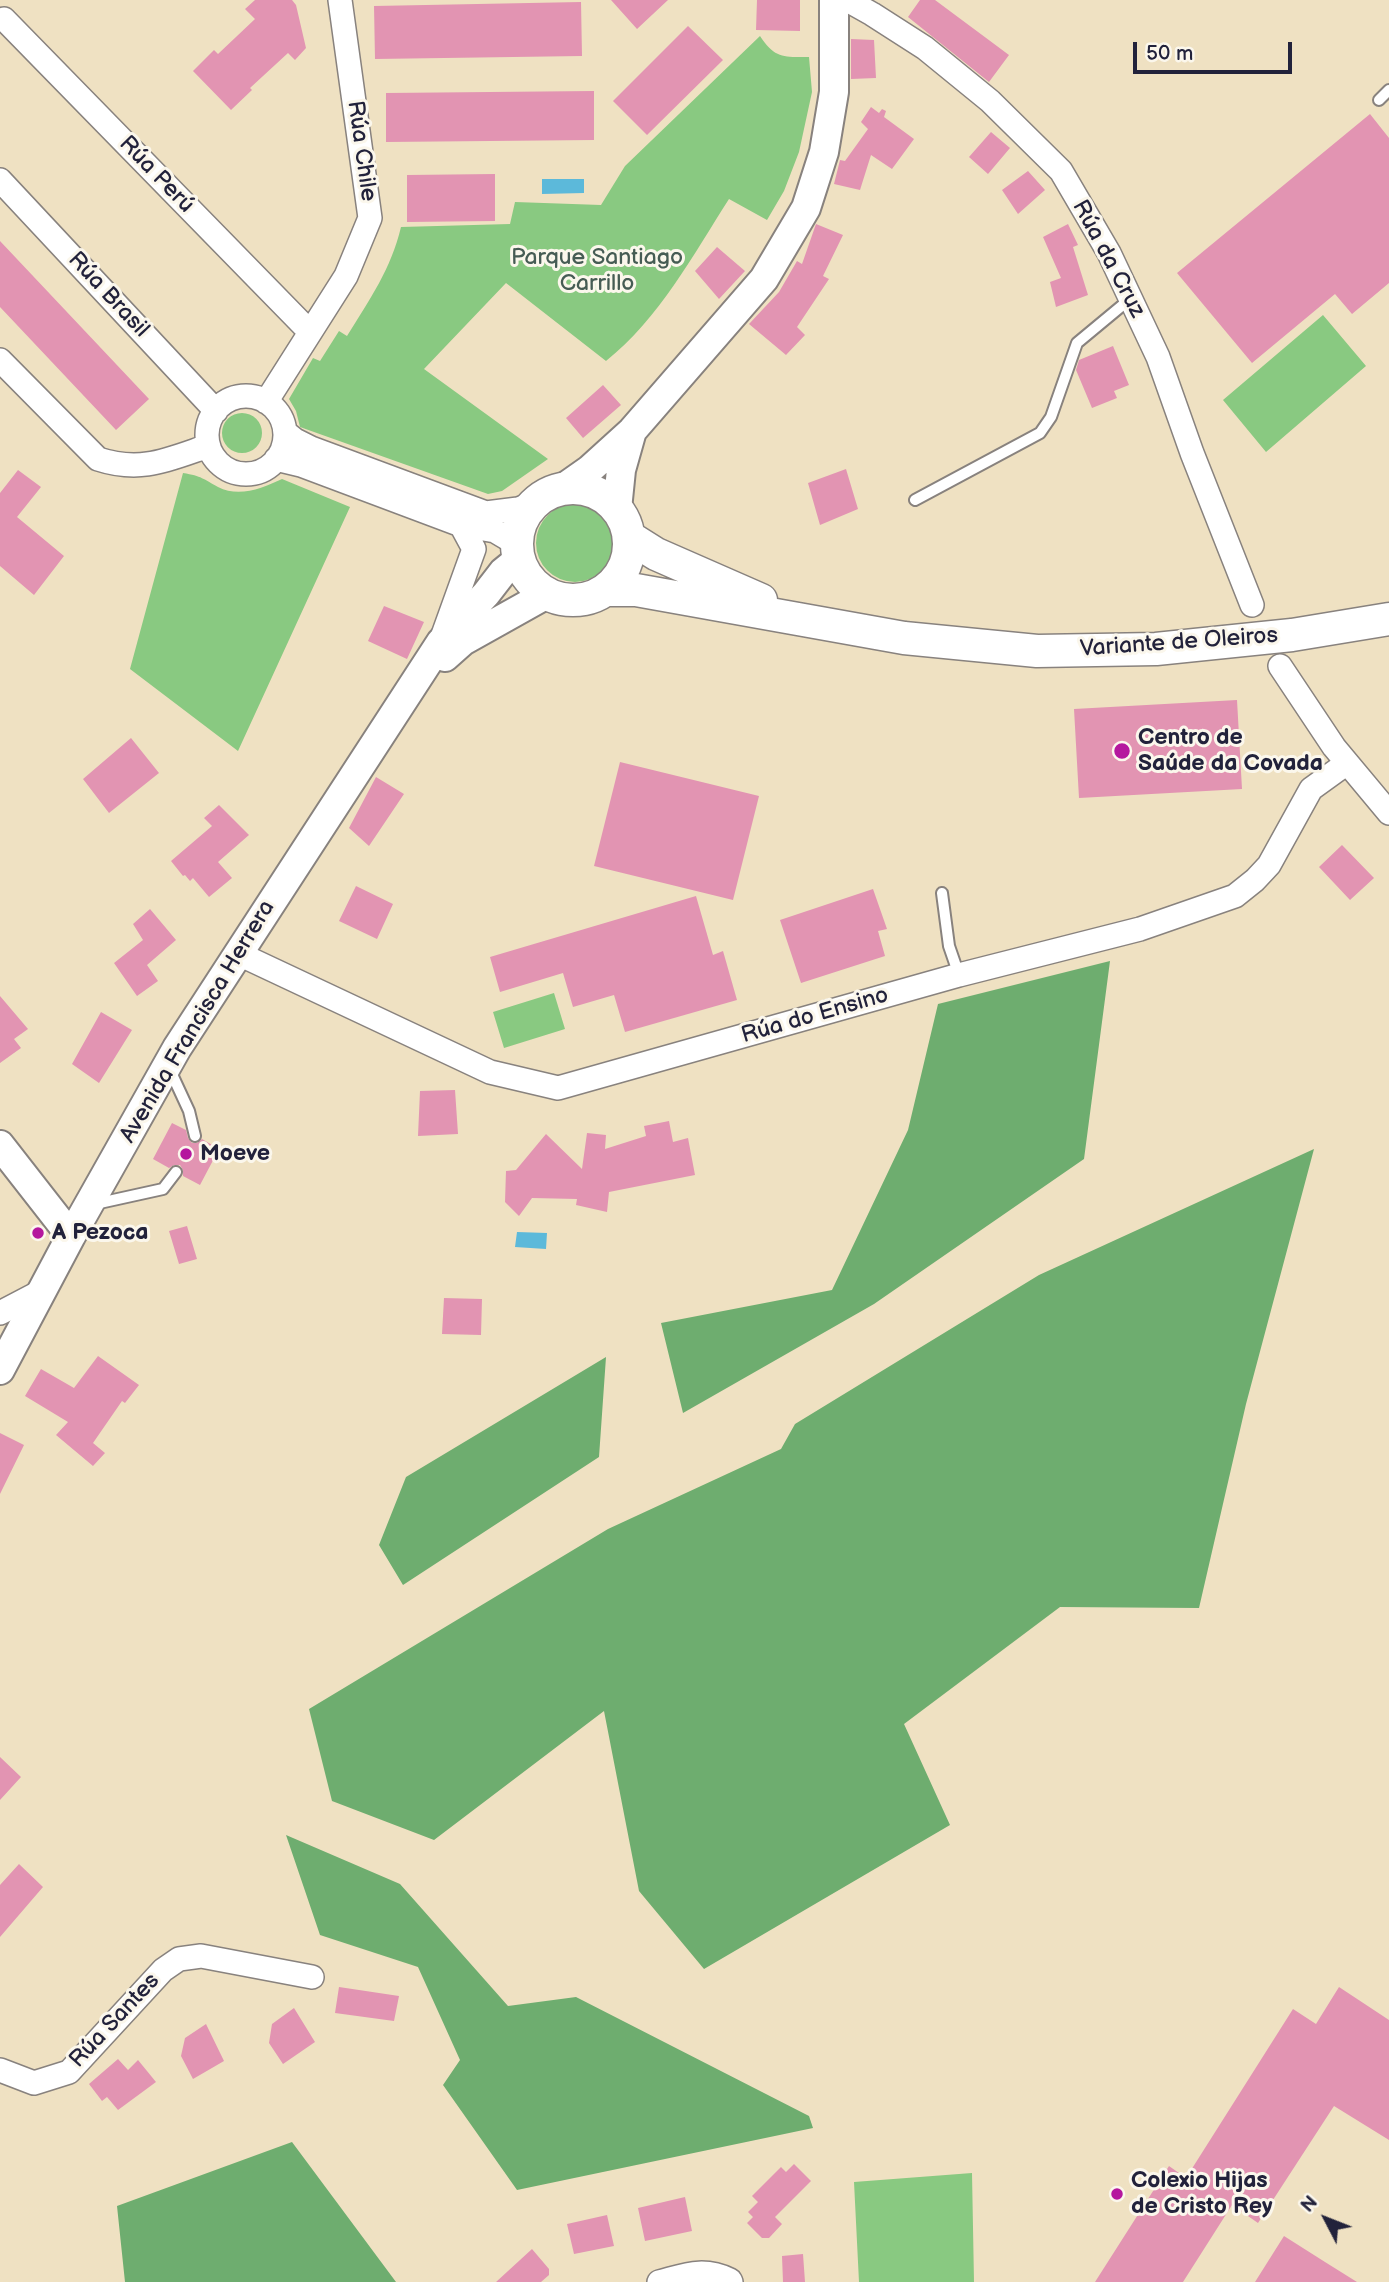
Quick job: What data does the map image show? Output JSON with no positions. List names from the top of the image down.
{
  "streets": {
    "main road": ["Variante de Oleiros"],
    "street": [
      "Rúa Chile",
      "Rúa Perú",
      "Rúa da Cruz",
      "Rúa Brasil",
      "Rúa do Ensino",
      "Avenida Francisca Herrera",
      "Rúa Santes"
    ]
  },
  "crossings": [
    ["Rúa Chile", "Rúa Perú"],
    ["Rúa Chile", "Rúa Brasil"],
    ["Variante de Oleiros", "Avenida Francisca Herrera"],
    ["Rúa do Ensino", "Avenida Francisca Herrera"]
  ],
  "parks": ["Parque Santiago Carrillo"],
  "places": [
    "Centro de Saúde da Covada",
    "Moeve",
    "A Pezoca",
    "Colexio Hijas de Cristo Rey"
  ],
  "scale_bar": "50 m",
  "north": "top left"
}
